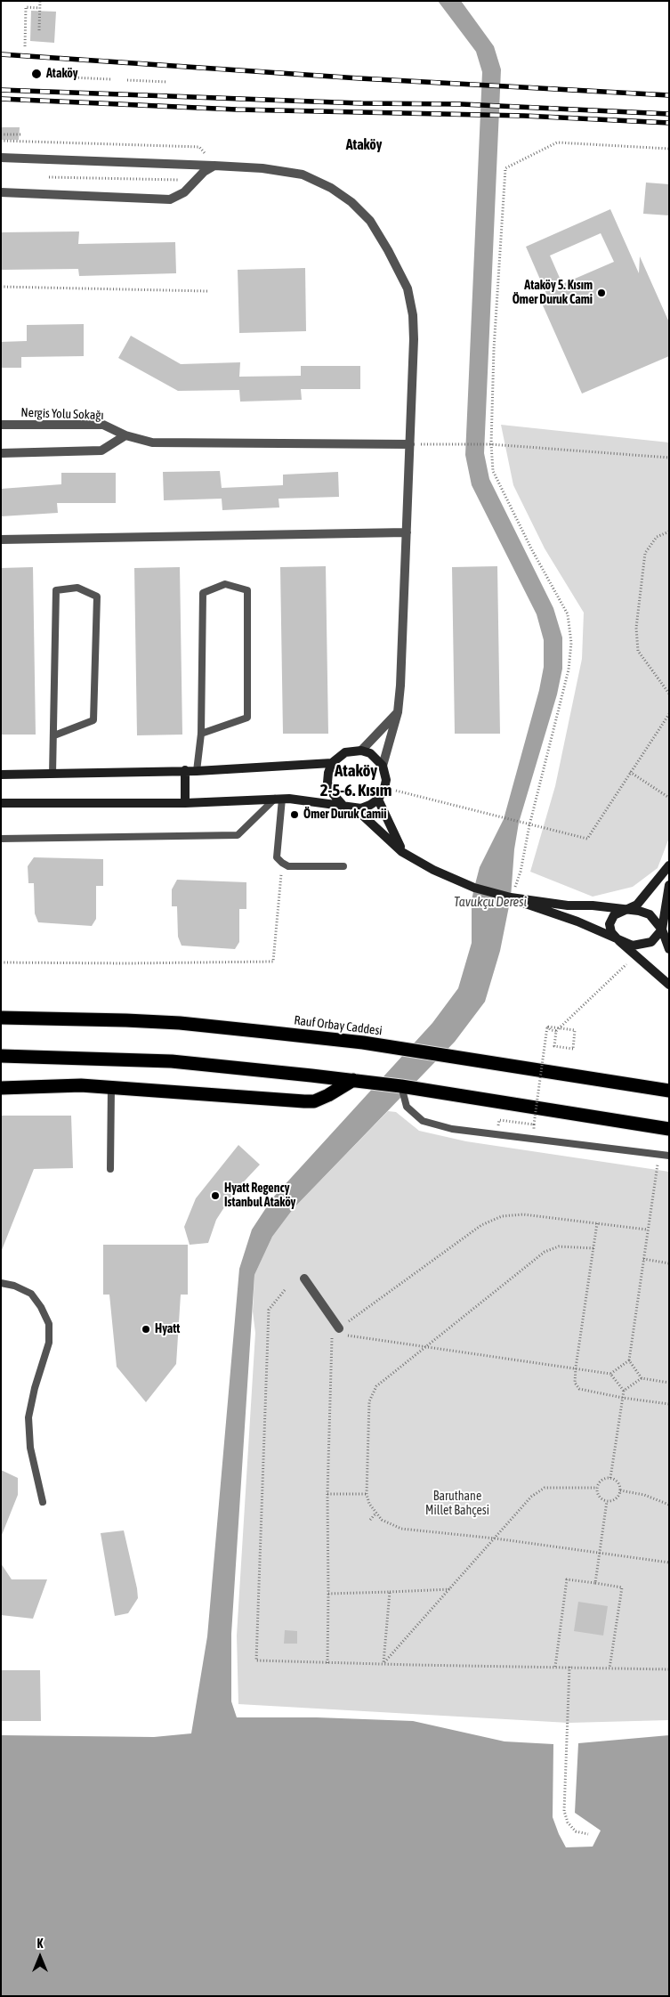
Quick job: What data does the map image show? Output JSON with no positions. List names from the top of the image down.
{
  "streets": {
    "highway": ["Rauf Orbay Caddesi"],
    "street": ["Nergis Yolu Sokağı"]
  },
  "districts": ["Ataköy", "Ataköy 2-5-6. Kısım"],
  "water": ["Tavukçu Deresi"],
  "parks": ["Baruthane Millet Bahçesi"],
  "places": [
    "Ataköy",
    "Ataköy 5. Kısım Ömer Duruk Cami",
    "Ömer Duruk Camii",
    "Hyatt Regency Istanbul Ataköy",
    "Hyatt"
  ],
  "north": "top"
}
